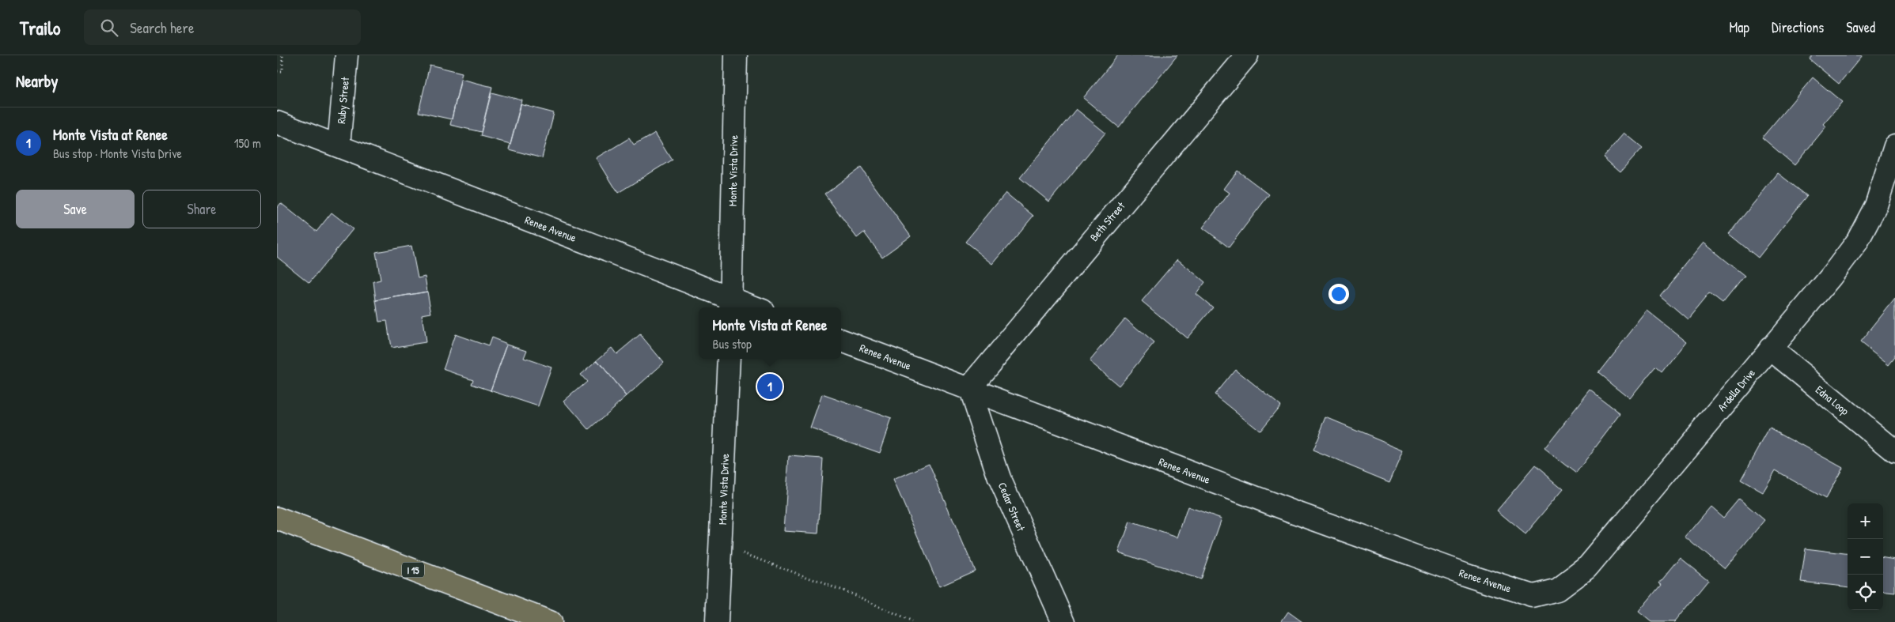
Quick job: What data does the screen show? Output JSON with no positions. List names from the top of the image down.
{
  "streets": {
    "highway": ["I 15"],
    "street": [
      "Ruby Street",
      "Monte Vista Drive",
      "Beth Street",
      "Renee Avenue",
      "Ardella Drive",
      "Edna Loop",
      "Cedar Street"
    ]
  },
  "crossings": [
    ["Ruby Street", "Renee Avenue"],
    ["Monte Vista Drive", "Renee Avenue"],
    ["Beth Street", "Renee Avenue"],
    ["Beth Street", "Cedar Street"],
    ["Renee Avenue", "Ardella Drive"],
    ["Renee Avenue", "Cedar Street"],
    ["Ardella Drive", "Edna Loop"]
  ],
  "page": {
    "header": "Trailo",
    "search": "Search here",
    "nav": ["Map", "Directions", "Saved"],
    "heading": "Nearby",
    "list": [
      {
        "mark": "1",
        "name": "Monte Vista at Renee",
        "note": "Bus stop · Monte Vista Drive",
        "value": "150 m"
      }
    ],
    "buttons": ["Save", "Share"],
    "popup": ["Monte Vista at Renee", "Bus stop"],
    "pins": "1",
    "map_buttons": ["+", "−"]
  }
}
